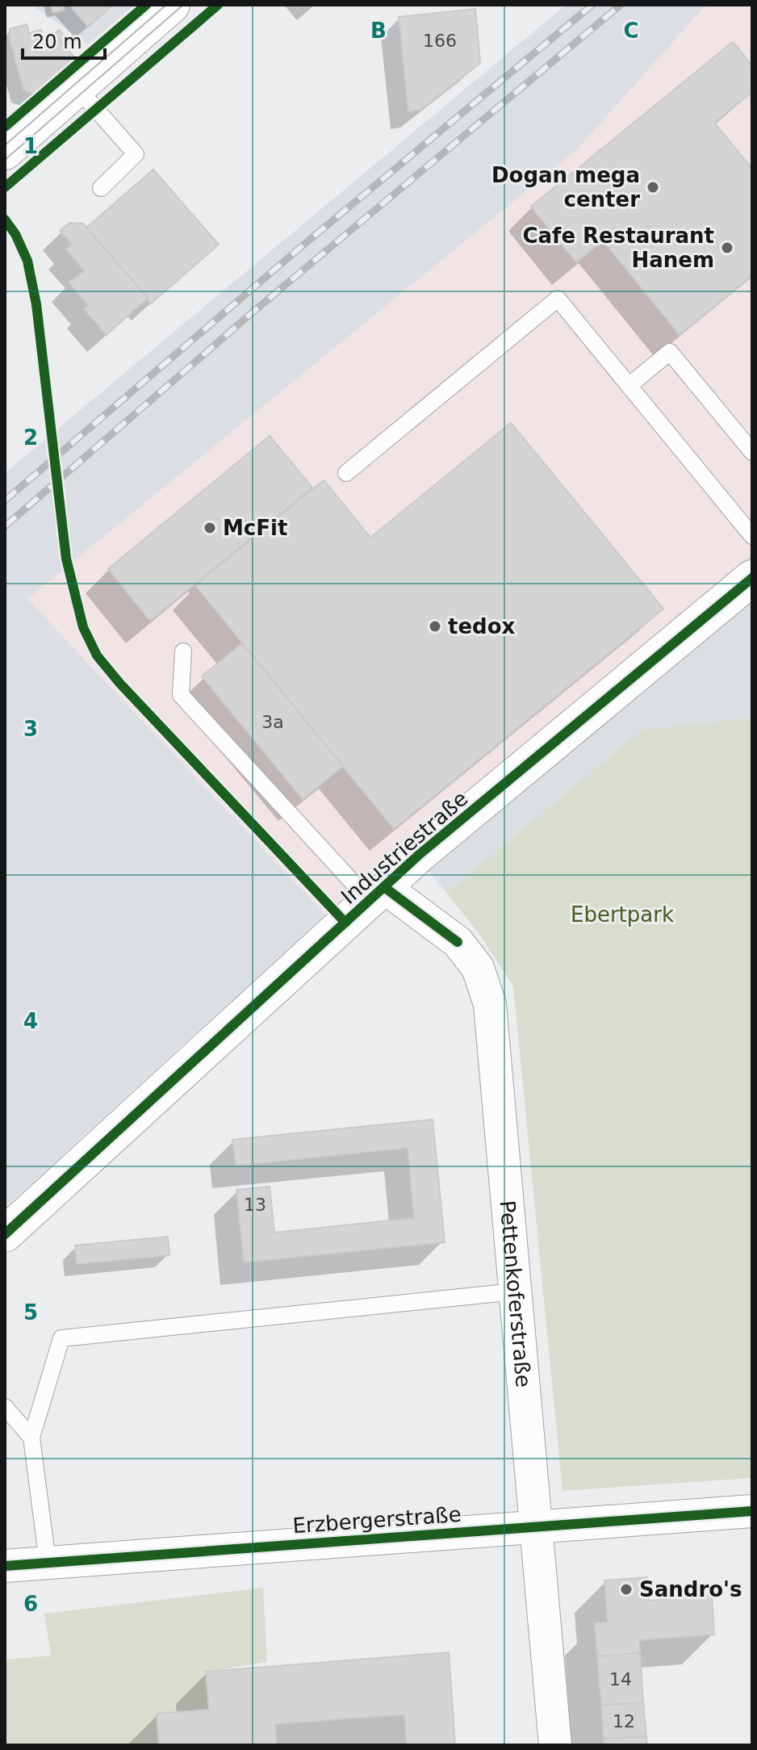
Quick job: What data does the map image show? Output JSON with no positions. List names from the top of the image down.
{
  "streets": {
    "street": ["Industriestraße", "Pettenkoferstraße", "Erzbergerstraße"]
  },
  "crossings": [
    ["Industriestraße", "Pettenkoferstraße"],
    ["Pettenkoferstraße", "Erzbergerstraße"]
  ],
  "parks": ["Ebertpark"],
  "places": [
    "Dogan mega center",
    "Cafe Restaurant Hanem",
    "McFit",
    "tedox",
    "Sandro's"
  ],
  "house_numbers": [
    "166",
    "3a",
    "13",
    "14",
    "12"
  ],
  "scale_bar": "20 m",
  "grid": {
    "columns": ["B", "C"],
    "rows": [
      "1",
      "2",
      "3",
      "4",
      "5",
      "6"
    ]
  }
}
